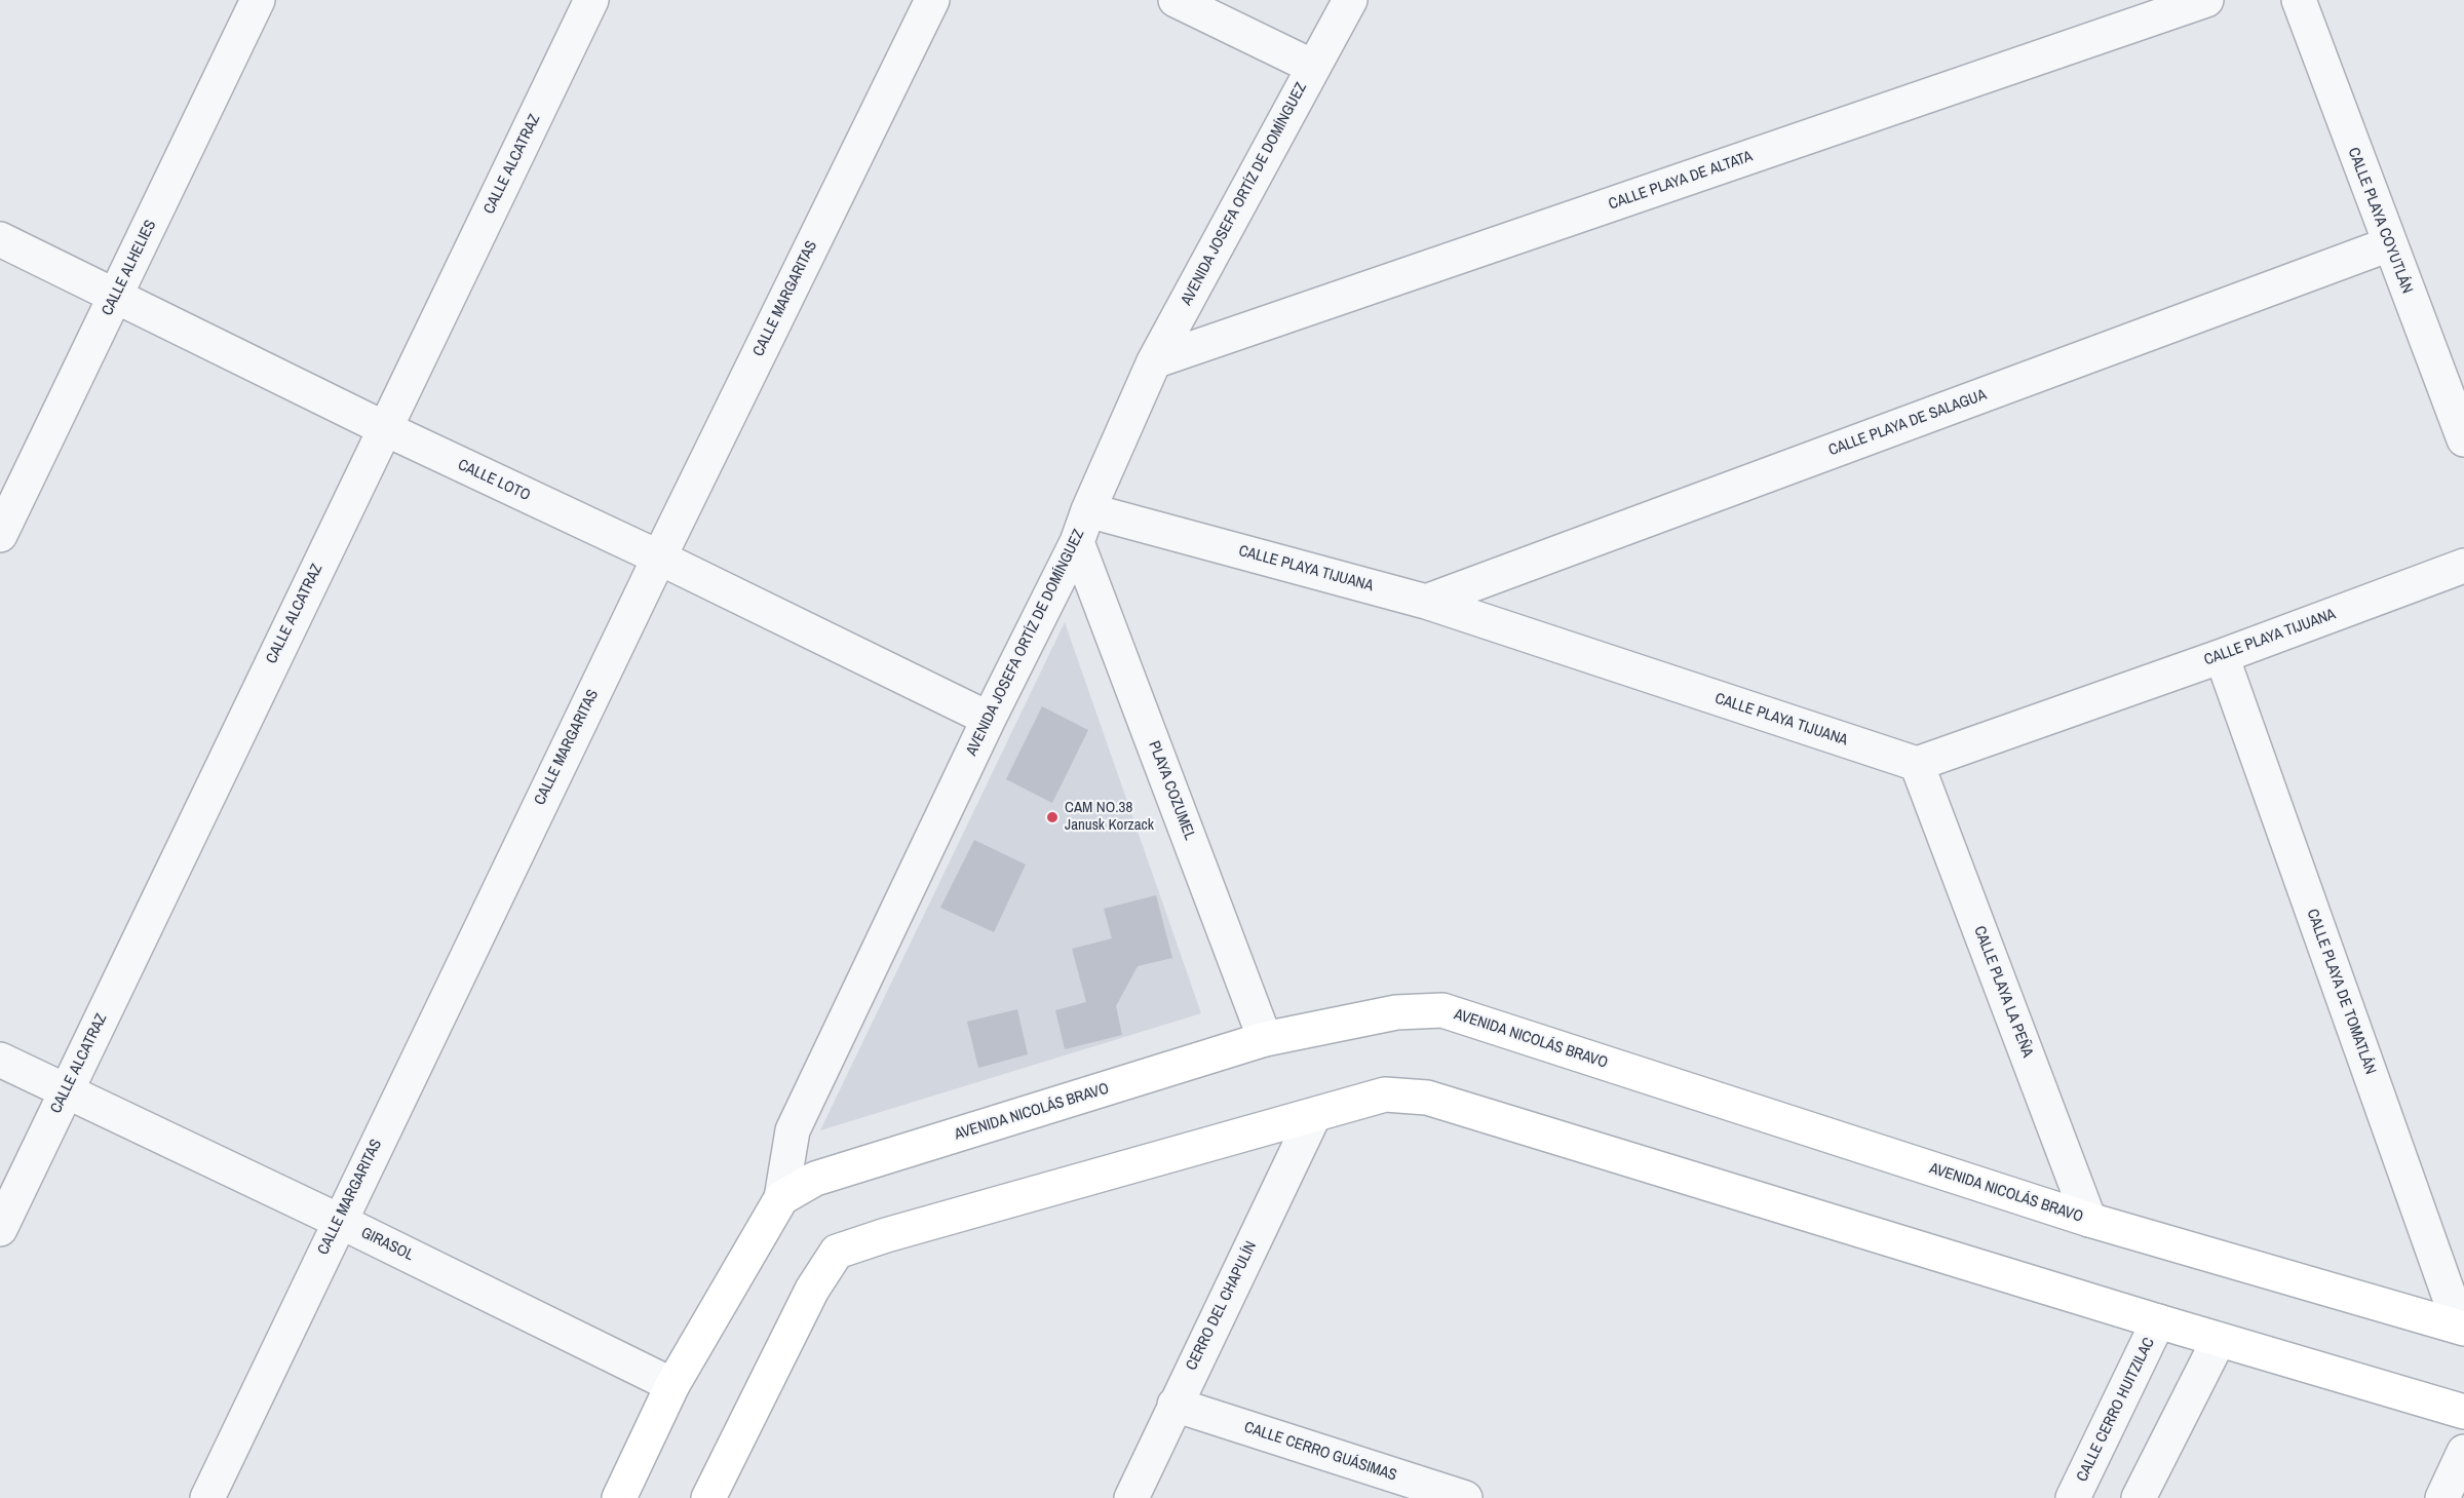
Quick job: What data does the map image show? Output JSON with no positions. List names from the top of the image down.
{
  "streets": {
    "street": [
      "CALLE ALCATRAZ",
      "CALLE PLAYA DE ALTATA",
      "AVENIDA JOSEFA ORTÍZ DE DOMÍNGUEZ",
      "CALLE PLAYA COYUTLÁN",
      "CALLE ALHELIES",
      "CALLE MARGARITAS",
      "CALLE PLAYA DE SALAGUA",
      "CALLE LOTO",
      "CALLE PLAYA TIJUANA",
      "PLAYA COZUMEL",
      "CALLE PLAYA LA PEÑA",
      "CALLE PLAYA DE TOMATLÁN",
      "AVENIDA NICOLÁS BRAVO",
      "GIRASOL",
      "CERRO DEL CHAPULÍN",
      "CALLE CERRO HUITZILAC",
      "CALLE CERRO GUÁSIMAS"
    ]
  },
  "crossings": [
    ["CALLE ALCATRAZ", "CALLE LOTO"],
    ["CALLE ALCATRAZ", "GIRASOL"],
    ["CALLE PLAYA DE ALTATA", "AVENIDA JOSEFA ORTÍZ DE DOMÍNGUEZ"],
    ["AVENIDA JOSEFA ORTÍZ DE DOMÍNGUEZ", "CALLE LOTO"],
    ["AVENIDA JOSEFA ORTÍZ DE DOMÍNGUEZ", "CALLE PLAYA TIJUANA"],
    ["AVENIDA JOSEFA ORTÍZ DE DOMÍNGUEZ", "PLAYA COZUMEL"],
    ["AVENIDA JOSEFA ORTÍZ DE DOMÍNGUEZ", "AVENIDA NICOLÁS BRAVO"],
    ["CALLE PLAYA COYUTLÁN", "CALLE PLAYA DE SALAGUA"],
    ["CALLE ALHELIES", "CALLE LOTO"],
    ["CALLE MARGARITAS", "CALLE LOTO"],
    ["CALLE MARGARITAS", "GIRASOL"],
    ["CALLE PLAYA DE SALAGUA", "CALLE PLAYA TIJUANA"],
    ["CALLE PLAYA TIJUANA", "PLAYA COZUMEL"],
    ["CALLE PLAYA TIJUANA", "CALLE PLAYA LA PEÑA"],
    ["CALLE PLAYA TIJUANA", "CALLE PLAYA DE TOMATLÁN"],
    ["PLAYA COZUMEL", "AVENIDA NICOLÁS BRAVO"],
    ["CALLE PLAYA LA PEÑA", "AVENIDA NICOLÁS BRAVO"],
    ["CALLE PLAYA DE TOMATLÁN", "AVENIDA NICOLÁS BRAVO"],
    ["AVENIDA NICOLÁS BRAVO", "GIRASOL"],
    ["CERRO DEL CHAPULÍN", "CALLE CERRO GUÁSIMAS"]
  ],
  "places": ["CAM NO.38 Janusk Korzack"]
}
